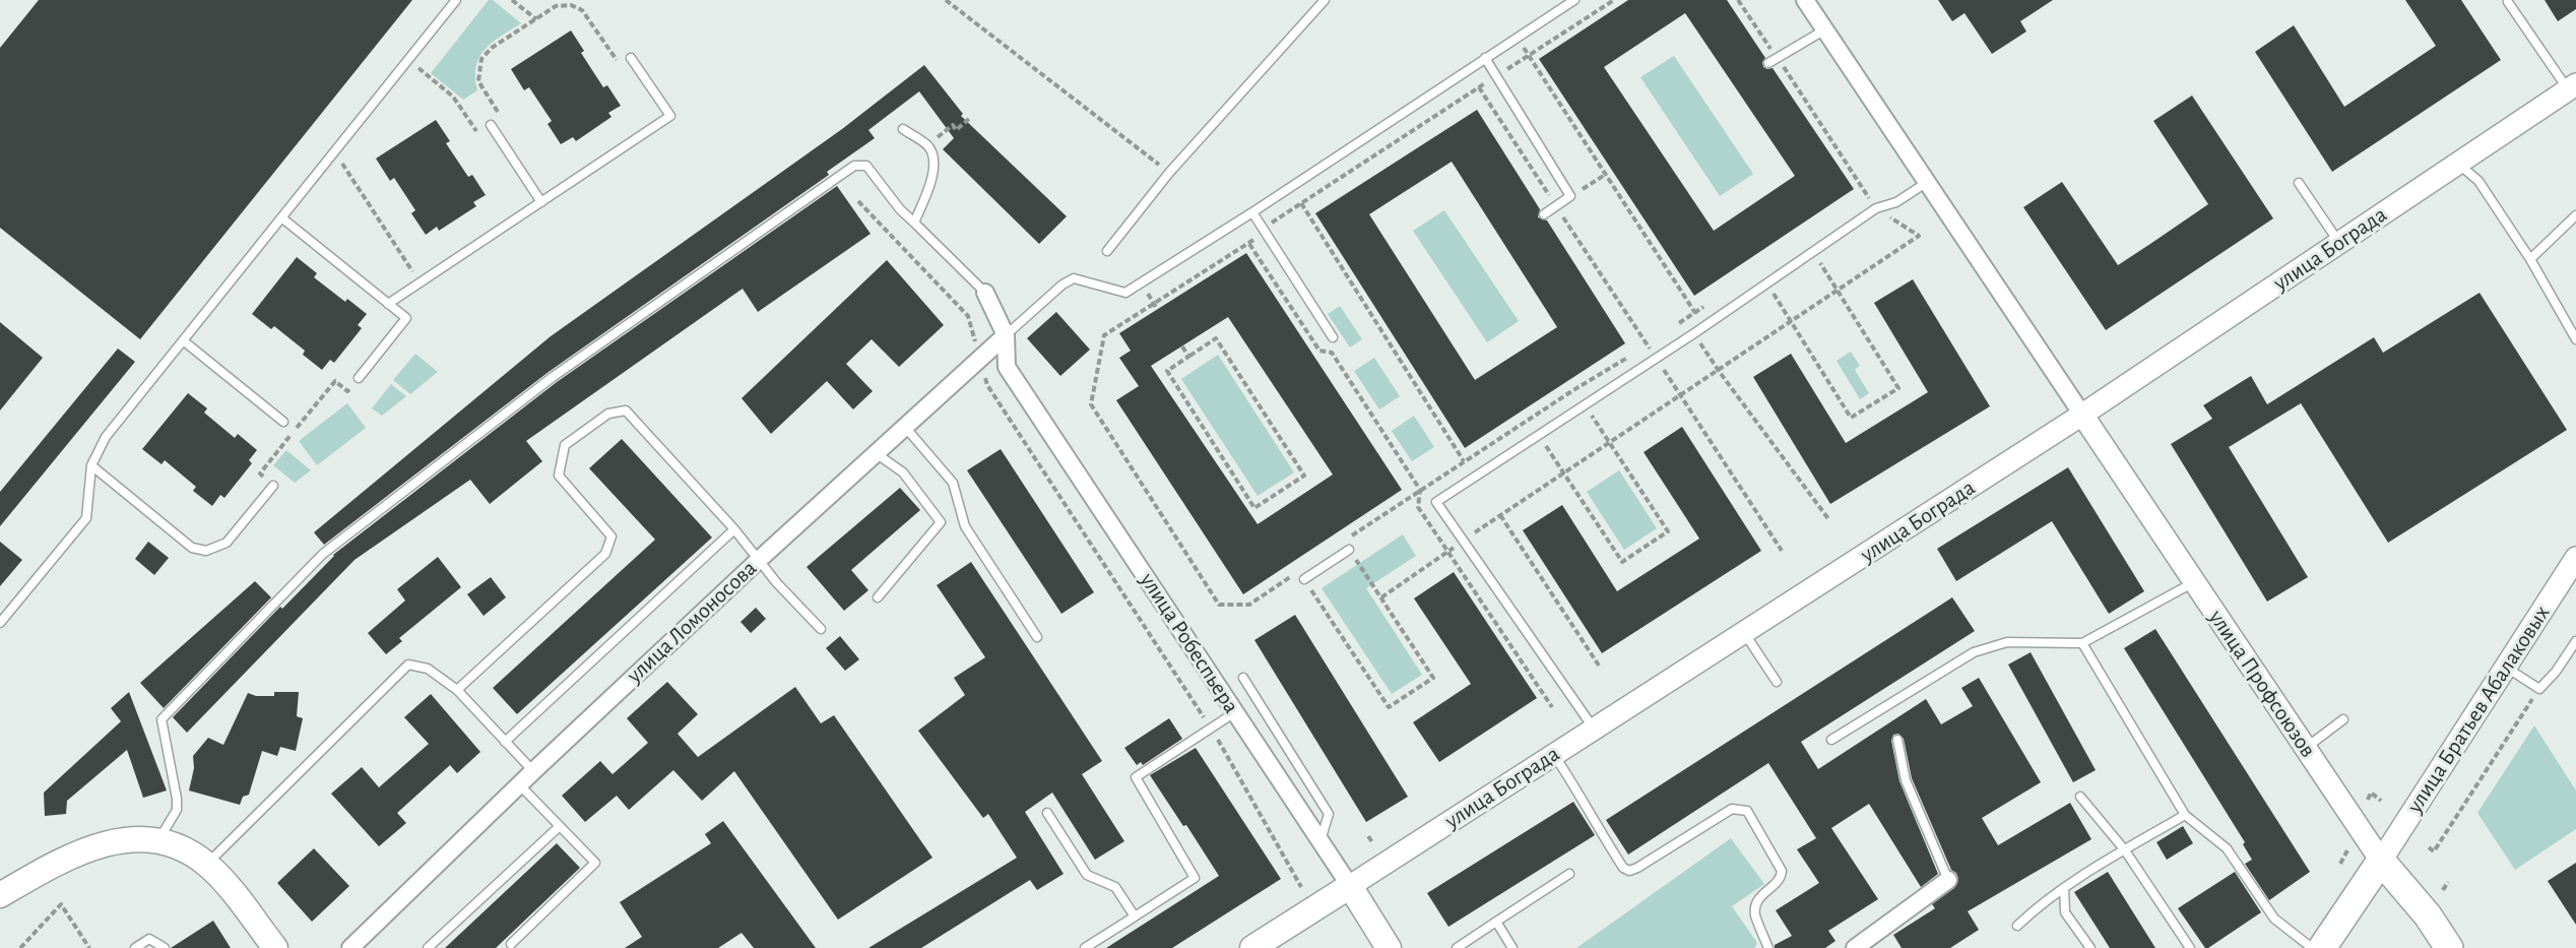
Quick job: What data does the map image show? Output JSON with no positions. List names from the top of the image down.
{
  "streets": {
    "main road": ["улица Бограда", "улица Робеспьера", "улица Профсоюзов"],
    "street": ["улица Ломоносова", "улица Братьев Абалаковых"]
  },
  "crossings": [
    ["улица Бограда", "улица Робеспьера"],
    ["улица Бограда", "улица Профсоюзов"],
    ["улица Ломоносова", "улица Робеспьера"],
    ["улица Профсоюзов", "улица Братьев Абалаковых"]
  ]
}
